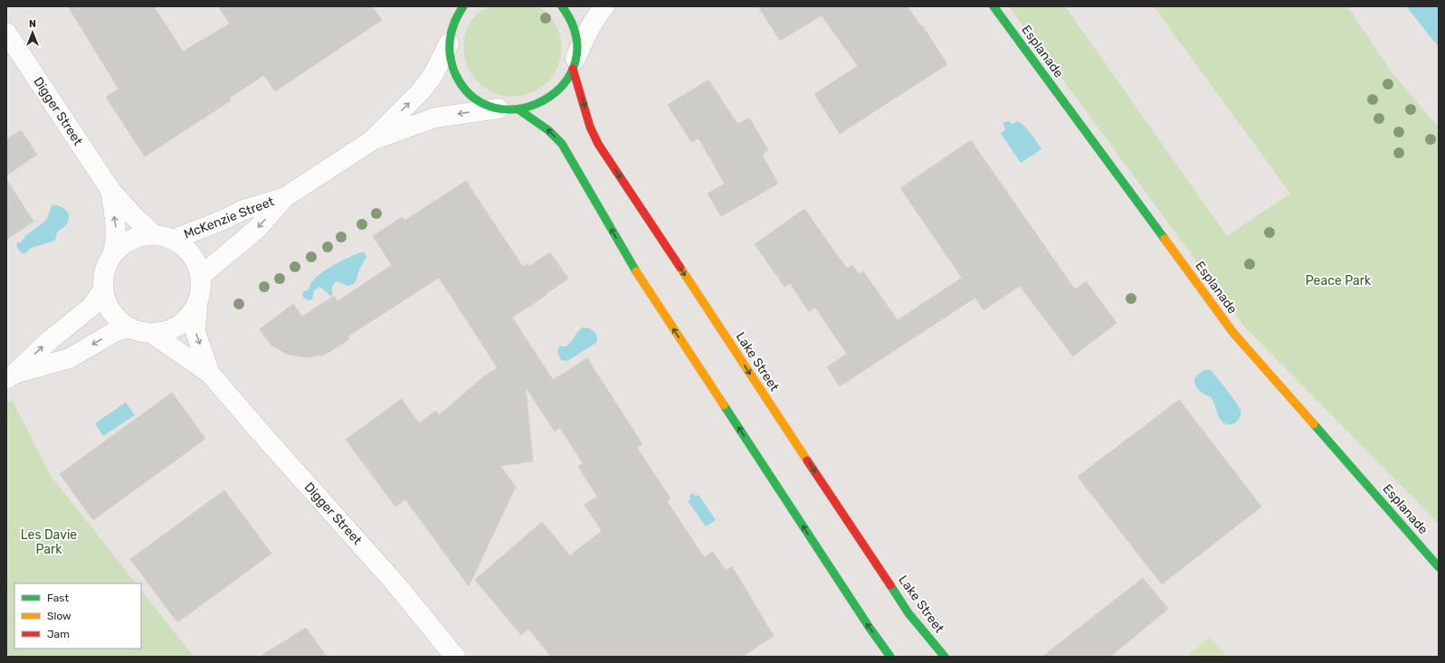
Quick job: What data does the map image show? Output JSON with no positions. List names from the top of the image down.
{
  "streets": {
    "main road": ["Esplanade", "Lake Street"],
    "street": ["Digger Street", "McKenzie Street"]
  },
  "crossings": [
    ["Digger Street", "McKenzie Street"]
  ],
  "parks": ["Peace Park", "Les Davie Park"],
  "legend": ["Fast", "Slow", "Jam"],
  "north": "top"
}
